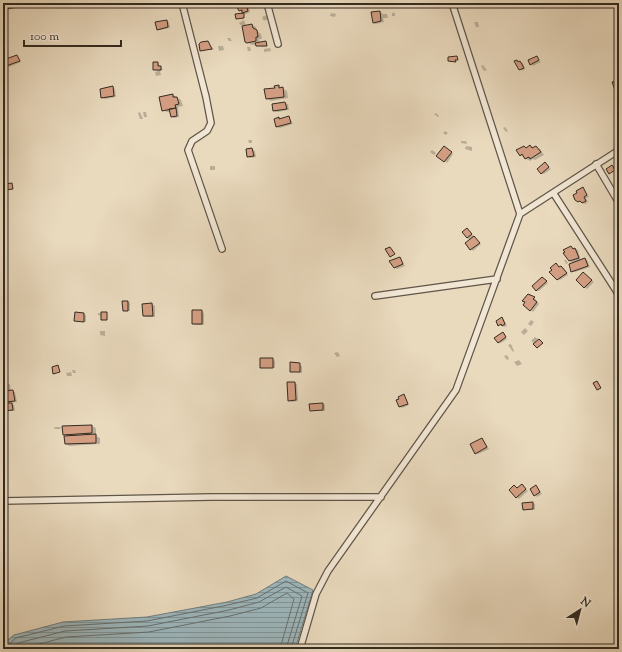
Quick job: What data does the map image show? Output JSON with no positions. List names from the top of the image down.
{
  "scale_bar": "100 m",
  "north": "top right"
}
